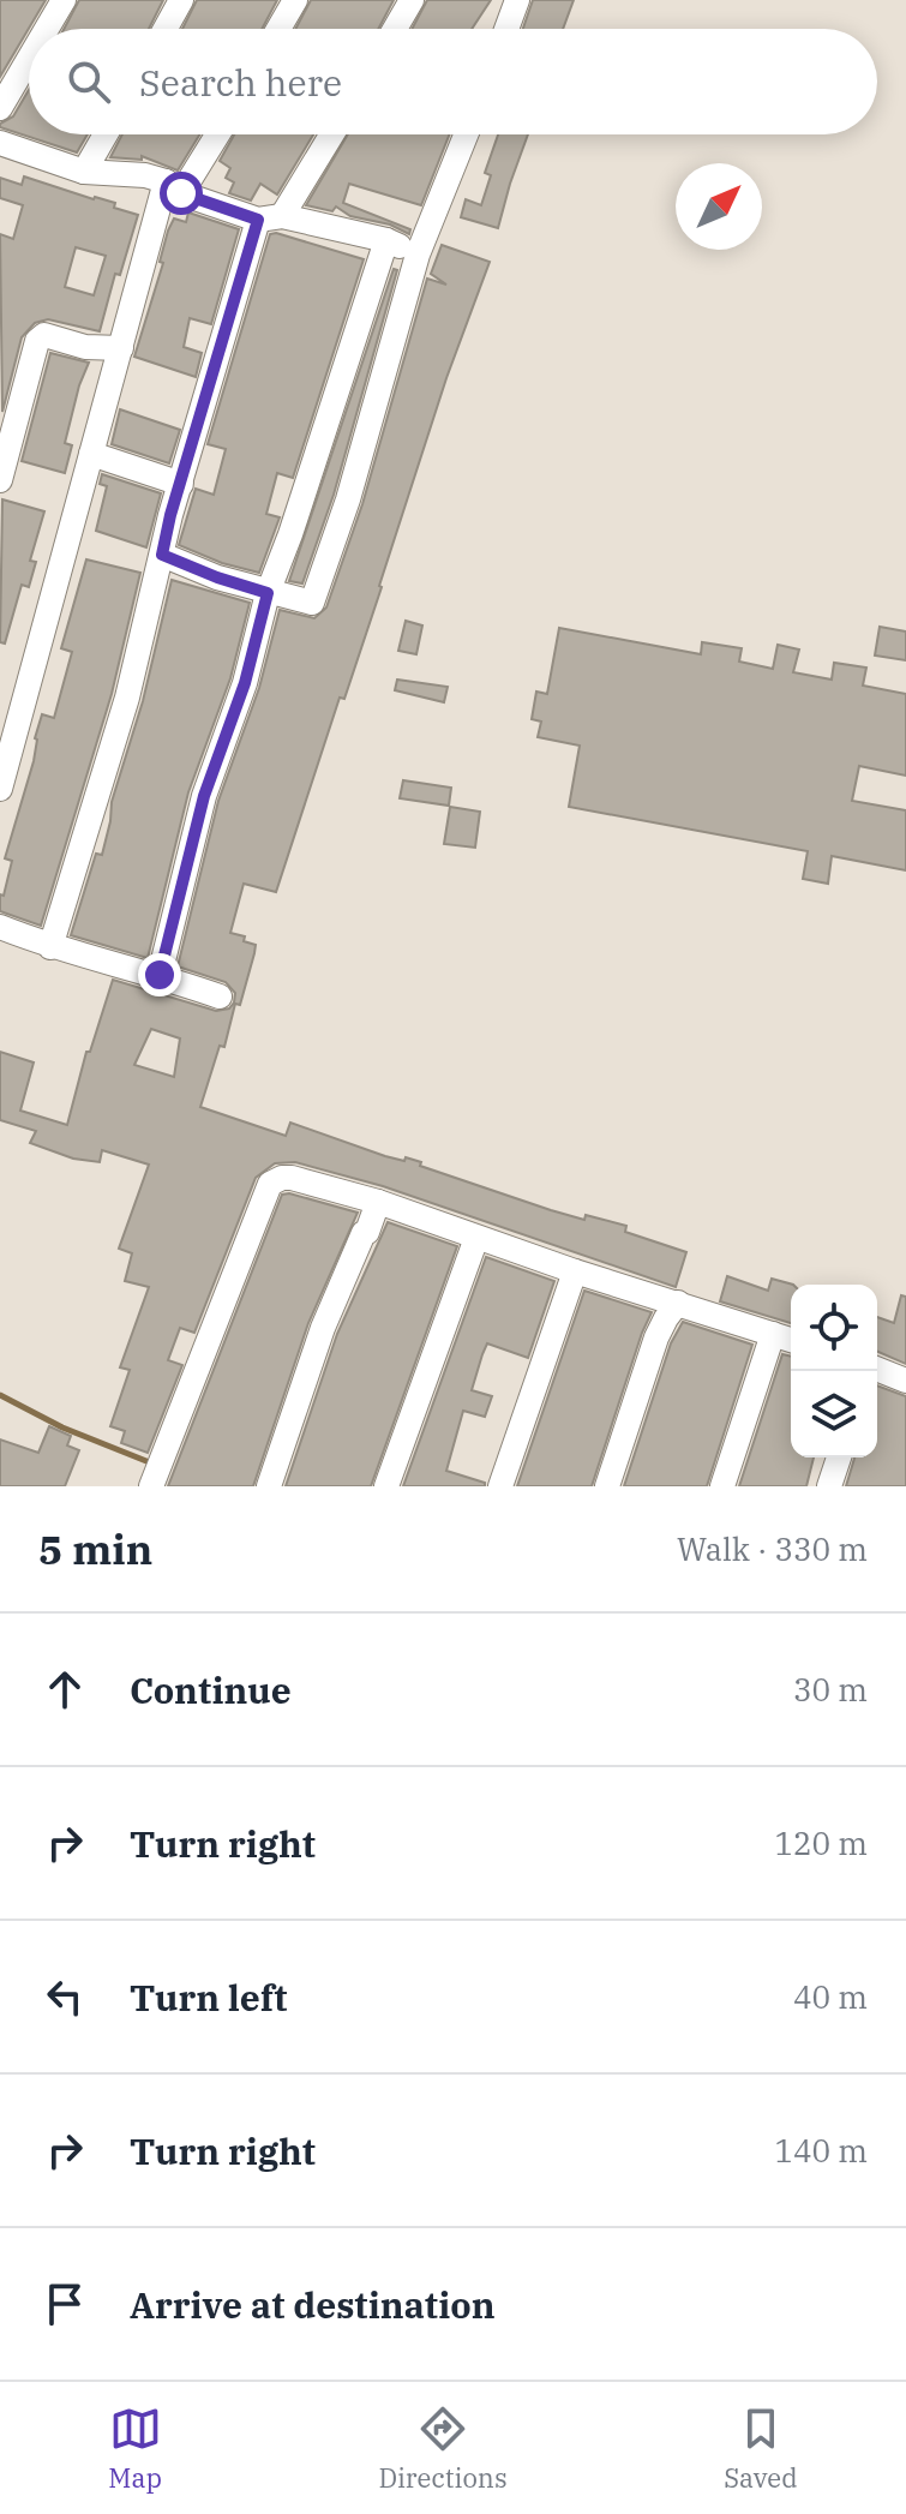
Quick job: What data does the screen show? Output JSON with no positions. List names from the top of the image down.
{
  "north": "top right",
  "page": {
    "search": "Search here",
    "heading": ["5 min", "Walk · 330 m"],
    "list": [
      ["Continue", "30 m"],
      ["Turn right", "120 m"],
      ["Turn left", "40 m"],
      ["Turn right", "140 m"],
      "Arrive at destination"
    ],
    "nav": ["Map", "Directions", "Saved"]
  }
}
